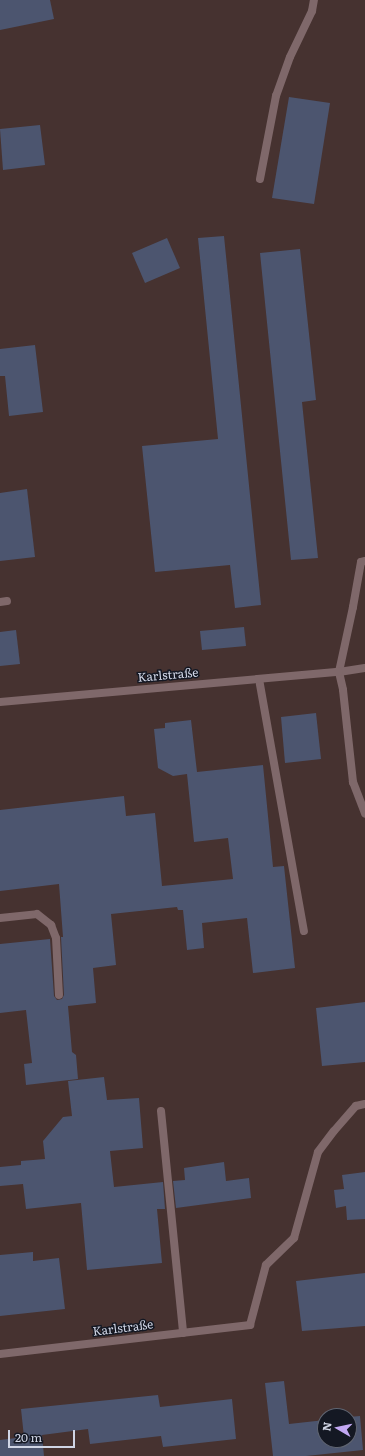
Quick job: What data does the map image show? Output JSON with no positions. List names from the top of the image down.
{
  "streets": {
    "street": ["Karlstraße"]
  },
  "scale_bar": "20 m",
  "north": "left"
}
